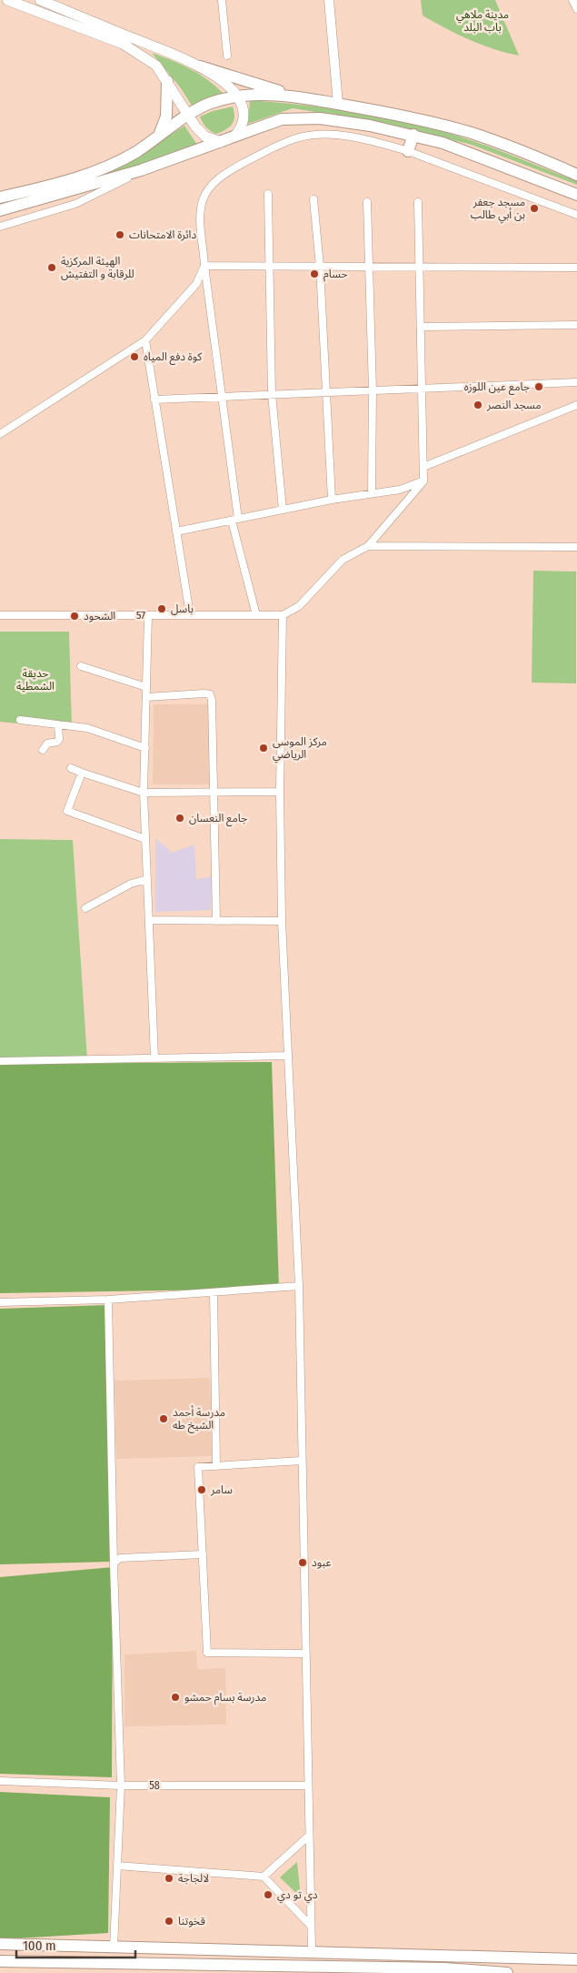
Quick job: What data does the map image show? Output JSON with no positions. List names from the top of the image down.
{
  "streets": {
    "street": ["57", "58"]
  },
  "parks": ["مدينة ملاهي باب البلد", "حديقة الشمطية"],
  "places": [
    "مسجد جعفر بن أبي طالب",
    "دائرة الامتحانات",
    "الهيئة المركزية للرقابة و التفتيش",
    "حسام",
    "كوة دفع المياه",
    "جامع عين اللوزه",
    "مسجد النصر",
    "باسل",
    "الشحود",
    "مركز الموسى الرياضي",
    "جامع النعسان",
    "مدرسة أحمد الشيخ طه",
    "سامر",
    "عبود",
    "مدرسة بسام حمشو",
    "لالجاجة",
    "دي تو دي",
    "قخوتنا"
  ],
  "scale_bar": "100 m"
}
